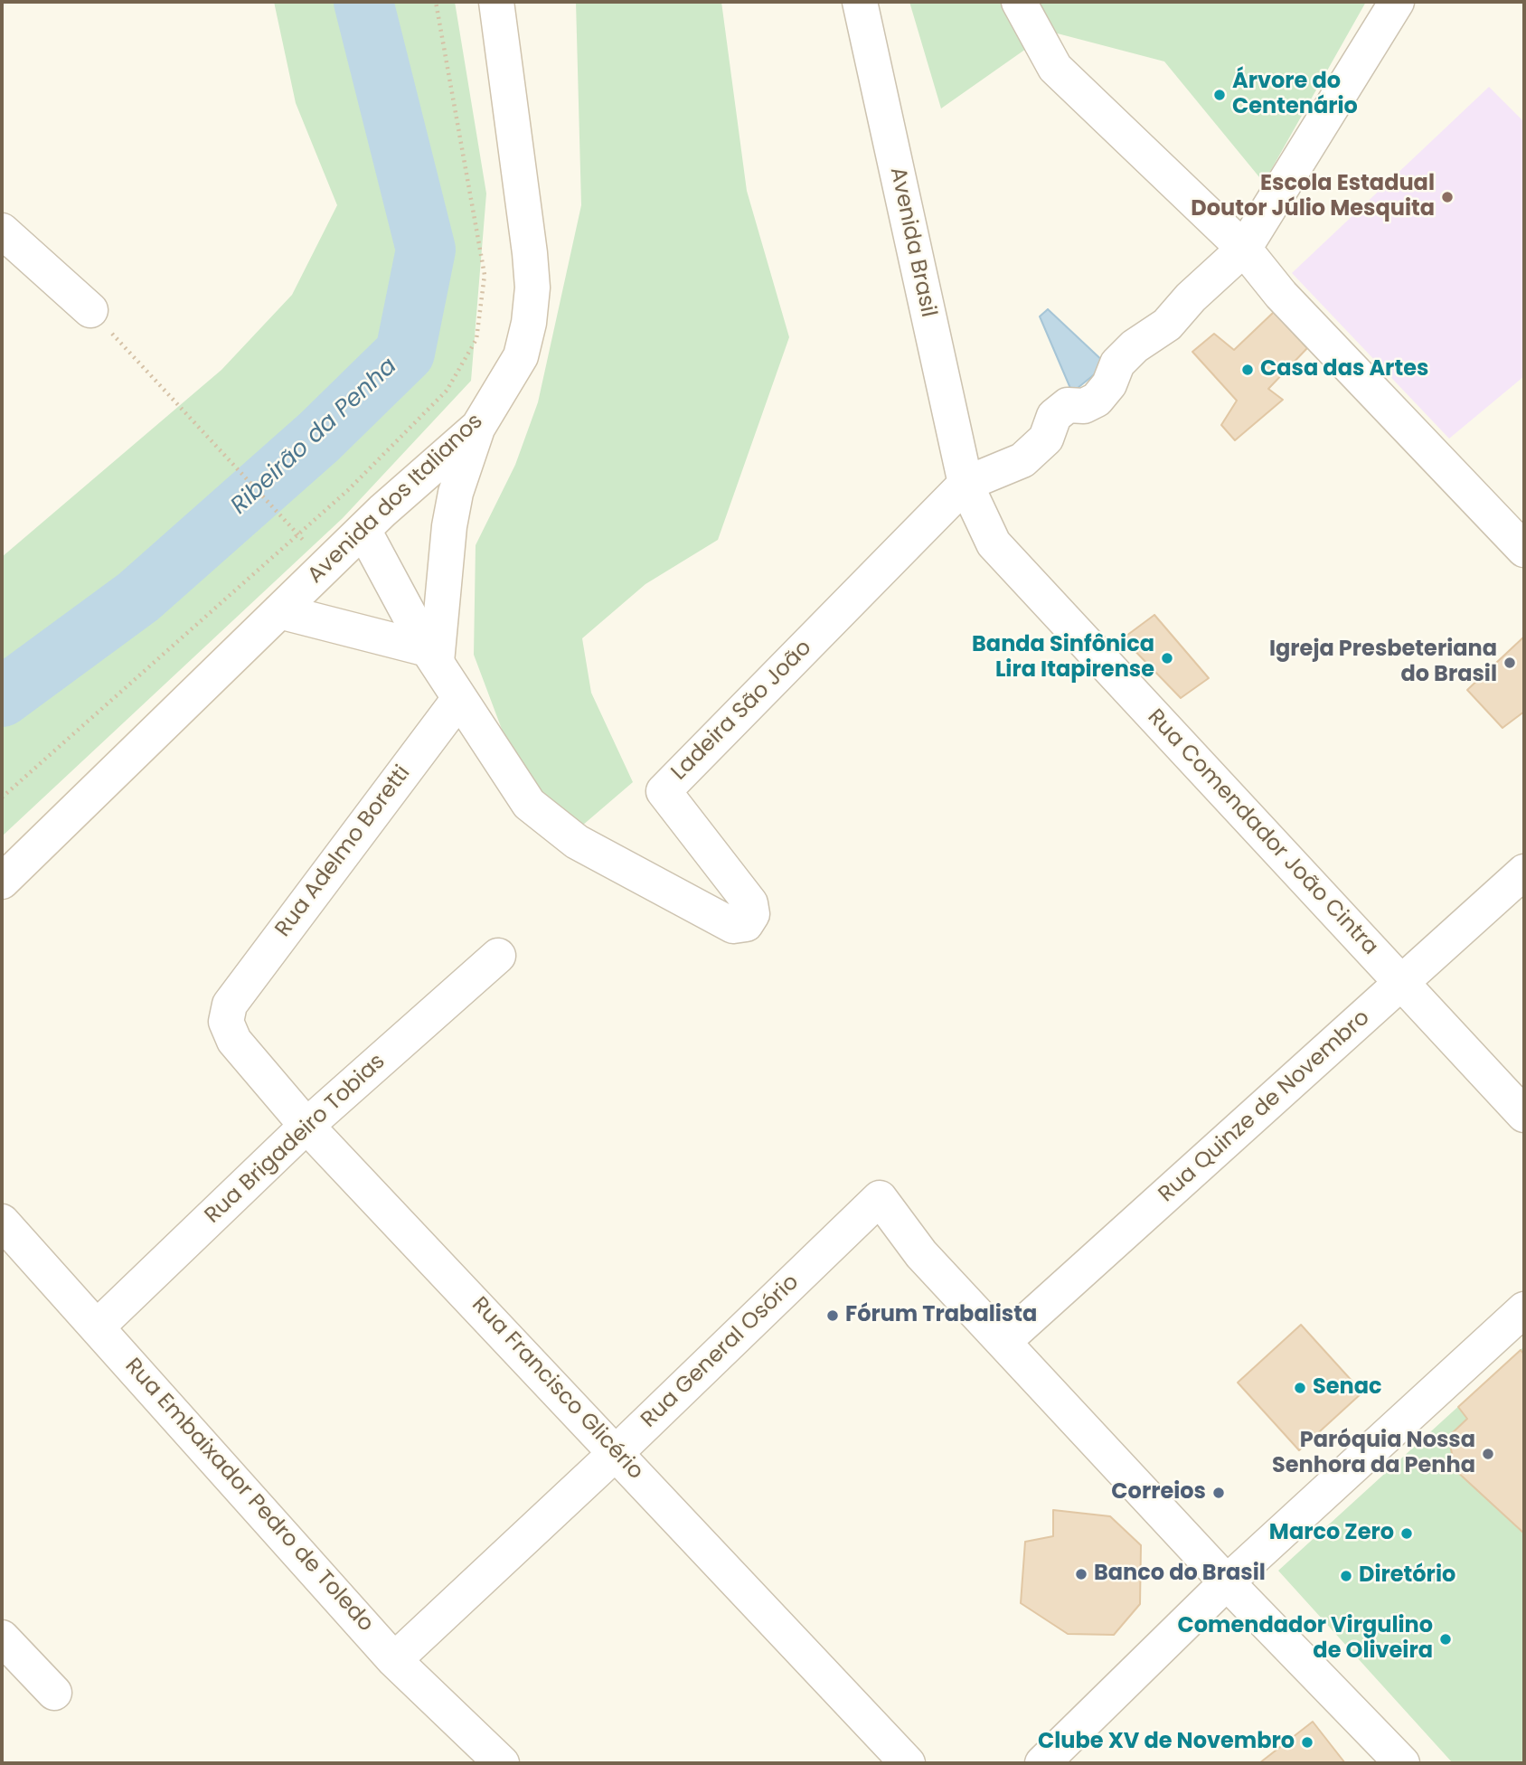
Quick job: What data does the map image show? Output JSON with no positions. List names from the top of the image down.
{
  "streets": {
    "street": [
      "Avenida Brasil",
      "Avenida dos Italianos",
      "Ladeira São João",
      "Rua Comendador João Cintra",
      "Rua Adelmo Boretti",
      "Rua Quinze de Novembro",
      "Rua Brigadeiro Tobias",
      "Rua General Osório",
      "Rua Francisco Glicério",
      "Rua Embaixador Pedro de Toledo"
    ]
  },
  "crossings": [
    ["Avenida Brasil", "Ladeira São João"],
    ["Avenida Brasil", "Rua Comendador João Cintra"],
    ["Avenida dos Italianos", "Ladeira São João"],
    ["Ladeira São João", "Rua Comendador João Cintra"],
    ["Ladeira São João", "Rua Adelmo Boretti"],
    ["Rua Comendador João Cintra", "Rua Quinze de Novembro"],
    ["Rua Adelmo Boretti", "Rua Francisco Glicério"],
    ["Rua Quinze de Novembro", "Rua General Osório"],
    ["Rua Brigadeiro Tobias", "Rua Francisco Glicério"],
    ["Rua Brigadeiro Tobias", "Rua Embaixador Pedro de Toledo"],
    ["Rua General Osório", "Rua Francisco Glicério"],
    ["Rua General Osório", "Rua Embaixador Pedro de Toledo"]
  ],
  "water": ["Ribeirão da Penha"],
  "places": [
    "Árvore do Centenário",
    "Escola Estadual Doutor Júlio Mesquita",
    "Casa das Artes",
    "Banda Sinfônica Lira Itapirense",
    "Igreja Presbeteriana do Brasil",
    "Fórum Trabalista",
    "Senac",
    "Paróquia Nossa Senhora da Penha",
    "Correios",
    "Marco Zero",
    "Banco do Brasil",
    "Diretório",
    "Comendador Virgulino de Oliveira",
    "Clube XV de Novembro"
  ]
}
